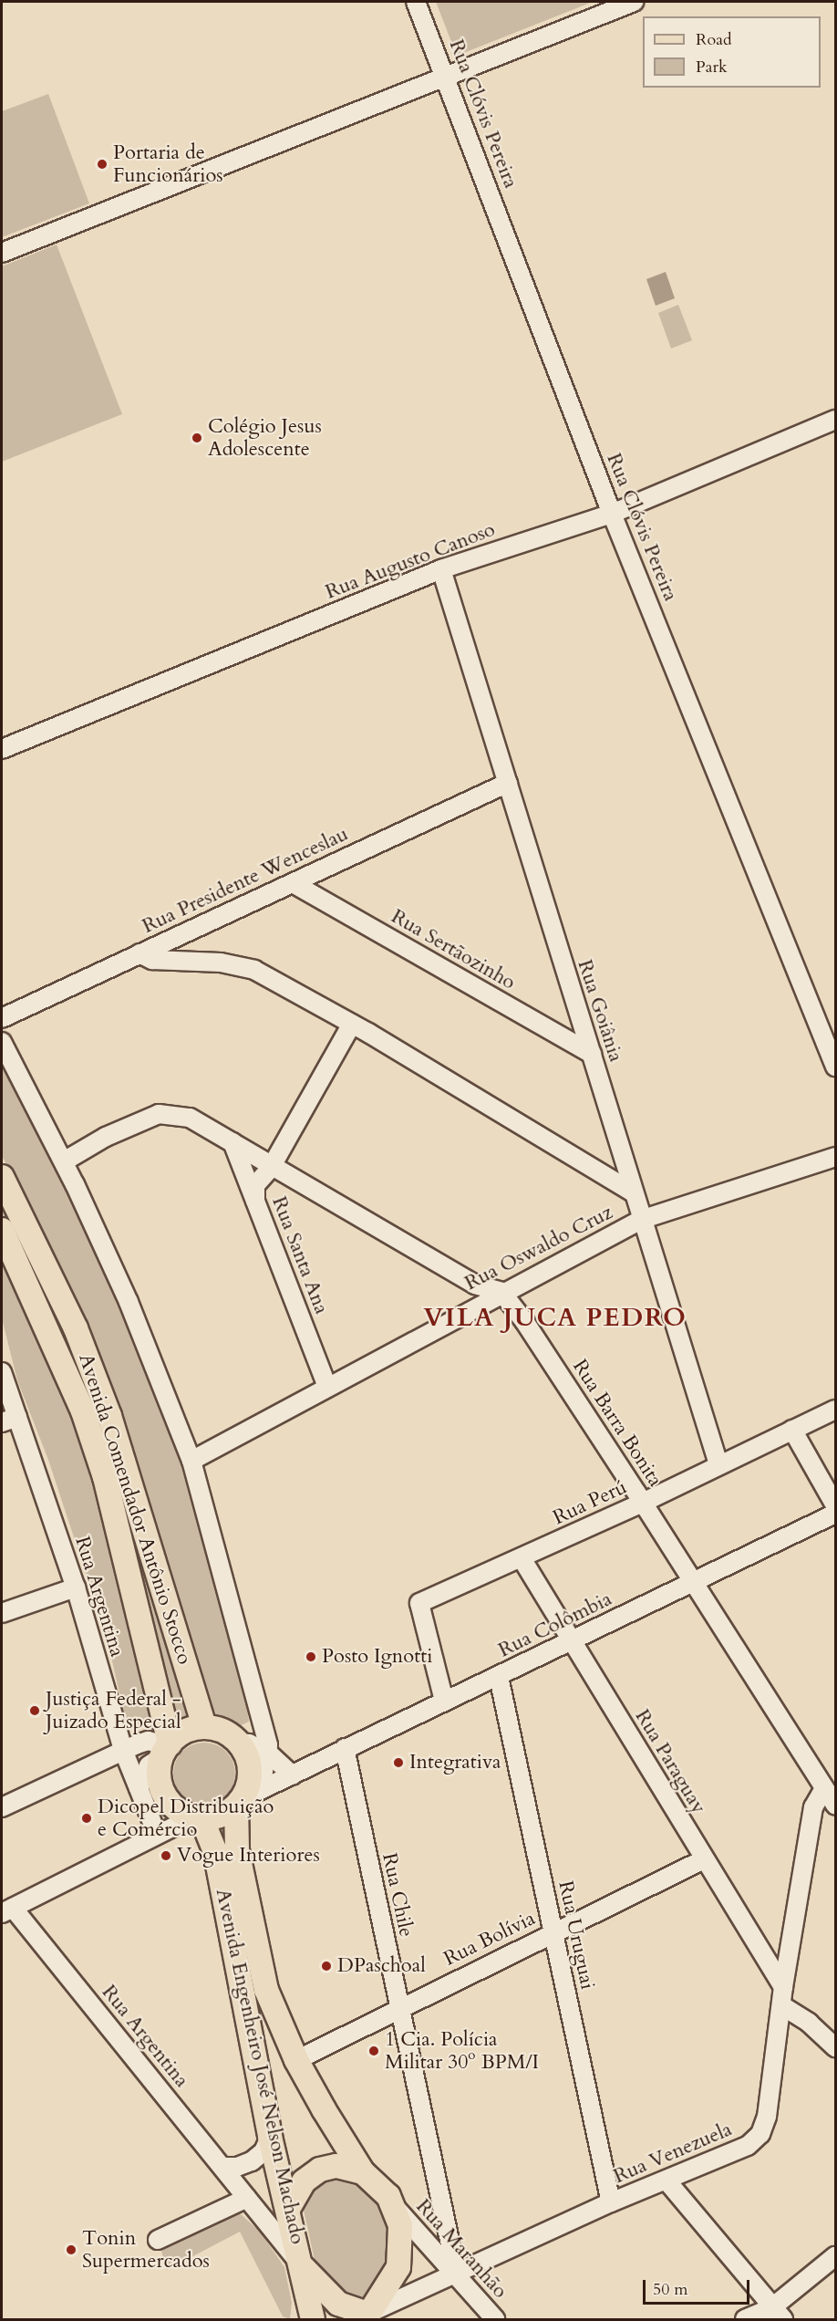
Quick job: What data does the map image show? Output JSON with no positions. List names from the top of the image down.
{
  "streets": {
    "main road": ["Avenida Comendador Antônio Stocco", "Avenida Engenheiro José Nelson Machado"],
    "street": [
      "Rua Clóvis Pereira",
      "Rua Augusto Canoso",
      "Rua Presidente Wenceslau",
      "Rua Sertãozinho",
      "Rua Goiânia",
      "Rua Oswaldo Cruz",
      "Rua Santa Ana",
      "Rua Barra Bonita",
      "Rua Perú",
      "Rua Argentina",
      "Rua Colômbia",
      "Rua Paraguay",
      "Rua Chile",
      "Rua Uruguai",
      "Rua Bolívia",
      "Rua Venezuela",
      "Rua Maranhão"
    ]
  },
  "crossings": [
    ["Rua Clóvis Pereira", "Rua Augusto Canoso"],
    ["Rua Augusto Canoso", "Rua Goiânia"],
    ["Rua Presidente Wenceslau", "Rua Sertãozinho"],
    ["Rua Presidente Wenceslau", "Rua Goiânia"],
    ["Rua Sertãozinho", "Rua Goiânia"],
    ["Rua Goiânia", "Rua Oswaldo Cruz"],
    ["Rua Goiânia", "Rua Perú"],
    ["Rua Oswaldo Cruz", "Rua Santa Ana"],
    ["Rua Oswaldo Cruz", "Rua Barra Bonita"],
    ["Rua Barra Bonita", "Rua Perú"],
    ["Rua Barra Bonita", "Rua Colômbia"],
    ["Rua Barra Bonita", "Rua Venezuela"],
    ["Rua Perú", "Rua Colômbia"],
    ["Rua Perú", "Rua Paraguay"],
    ["Avenida Comendador Antônio Stocco", "Rua Colômbia"],
    ["Avenida Comendador Antônio Stocco", "Avenida Engenheiro José Nelson Machado"],
    ["Rua Argentina", "Avenida Engenheiro José Nelson Machado"],
    ["Rua Argentina", "Rua Venezuela"],
    ["Rua Argentina", "Rua Maranhão"],
    ["Rua Colômbia", "Rua Paraguay"],
    ["Rua Colômbia", "Rua Chile"],
    ["Rua Colômbia", "Rua Uruguai"],
    ["Rua Colômbia", "Avenida Engenheiro José Nelson Machado"],
    ["Rua Paraguay", "Rua Bolívia"],
    ["Rua Paraguay", "Rua Venezuela"],
    ["Rua Chile", "Rua Bolívia"],
    ["Rua Chile", "Rua Venezuela"],
    ["Rua Chile", "Rua Maranhão"],
    ["Rua Uruguai", "Rua Bolívia"],
    ["Rua Uruguai", "Rua Venezuela"],
    ["Rua Bolívia", "Avenida Engenheiro José Nelson Machado"],
    ["Avenida Engenheiro José Nelson Machado", "Rua Venezuela"],
    ["Avenida Engenheiro José Nelson Machado", "Rua Maranhão"],
    ["Rua Venezuela", "Rua Maranhão"]
  ],
  "districts": ["VILA JUCA PEDRO"],
  "places": [
    "Portaria de Funcionários",
    "Colégio Jesus Adolescente",
    "Posto Ignotti",
    "Justiça Federal - Juizado Especial",
    "Integrativa",
    "Dicopel Distribuição e Comércio",
    "Vogue Interiores",
    "DPaschoal",
    "1 Cia. Polícia Militar 30º BPM/I",
    "Tonin Supermercados"
  ],
  "legend": ["Road", "Park"],
  "scale_bar": "50 m"
}
